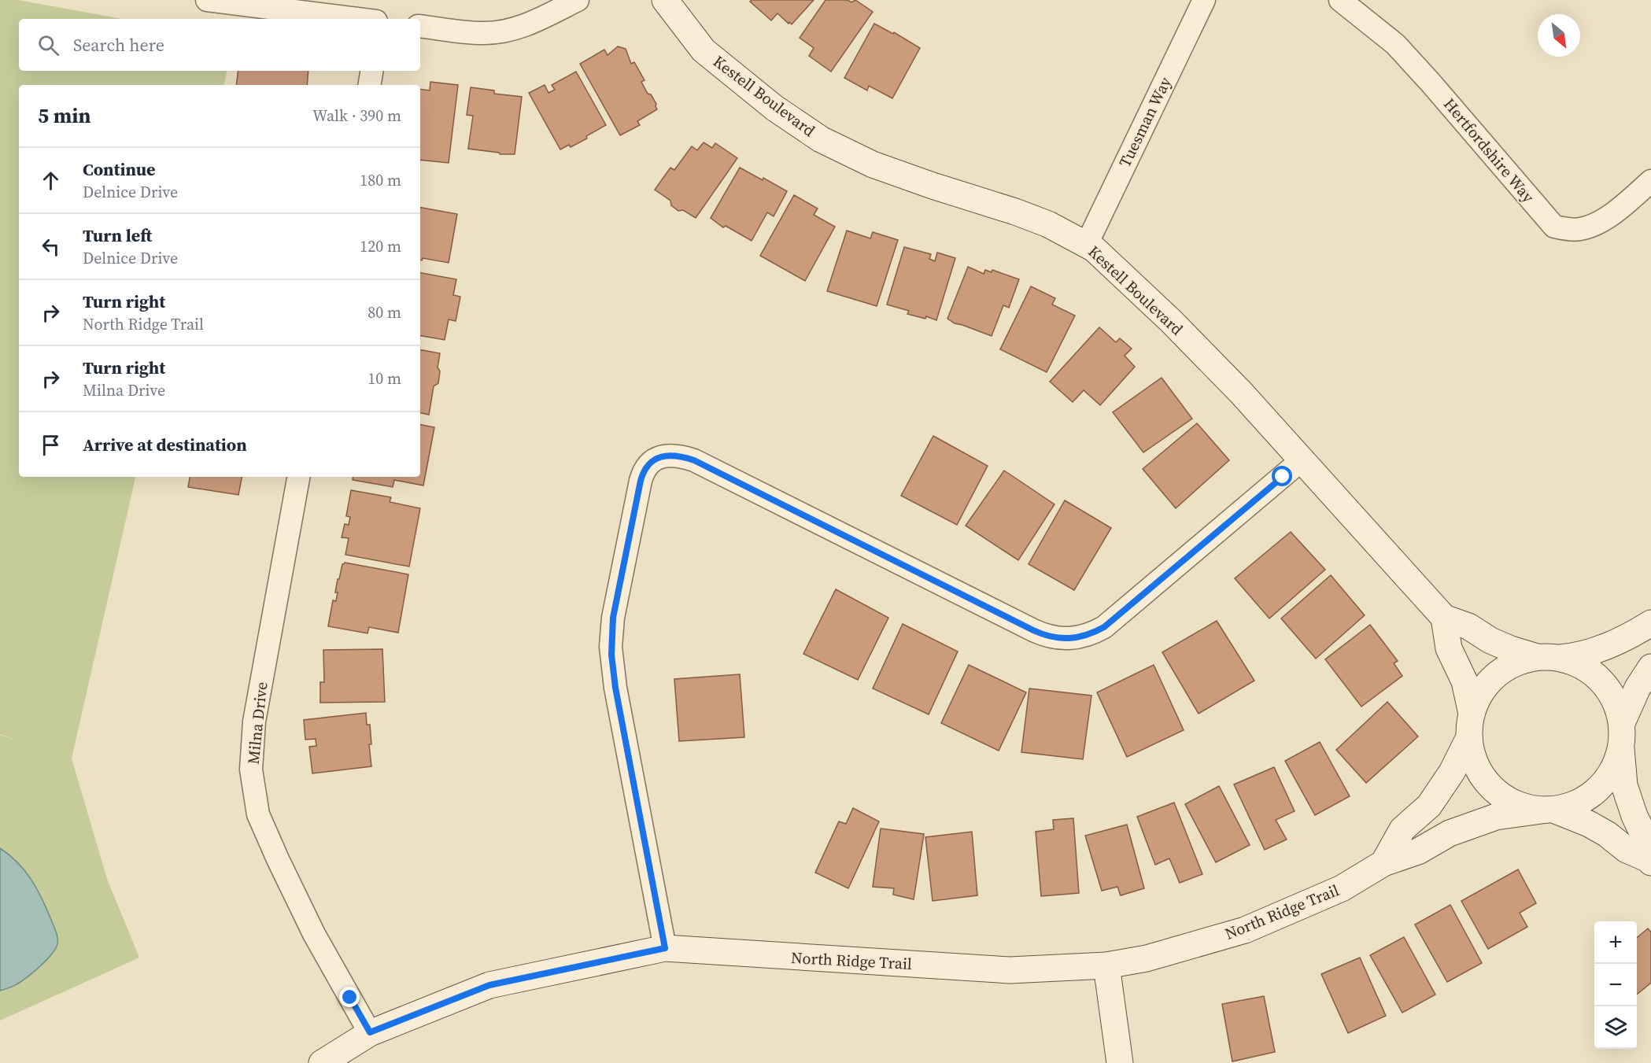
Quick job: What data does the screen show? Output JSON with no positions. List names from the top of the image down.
{
  "streets": {
    "street": [
      "Kestell Boulevard",
      "Tuesman Way",
      "Hertfordshire Way",
      "Milna Drive",
      "North Ridge Trail"
    ]
  },
  "crossings": [
    ["Kestell Boulevard", "Tuesman Way"],
    ["Kestell Boulevard", "North Ridge Trail"],
    ["Milna Drive", "North Ridge Trail"]
  ],
  "north": "bottom right",
  "page": {
    "search": "Search here",
    "heading": ["5 min", "Walk · 390 m"],
    "list": [
      ["Continue", "Delnice Drive", "180 m"],
      ["Turn left", "Delnice Drive", "120 m"],
      ["Turn right", "North Ridge Trail", "80 m"],
      ["Turn right", "Milna Drive", "10 m"],
      "Arrive at destination"
    ],
    "map_buttons": ["+", "−"]
  }
}
